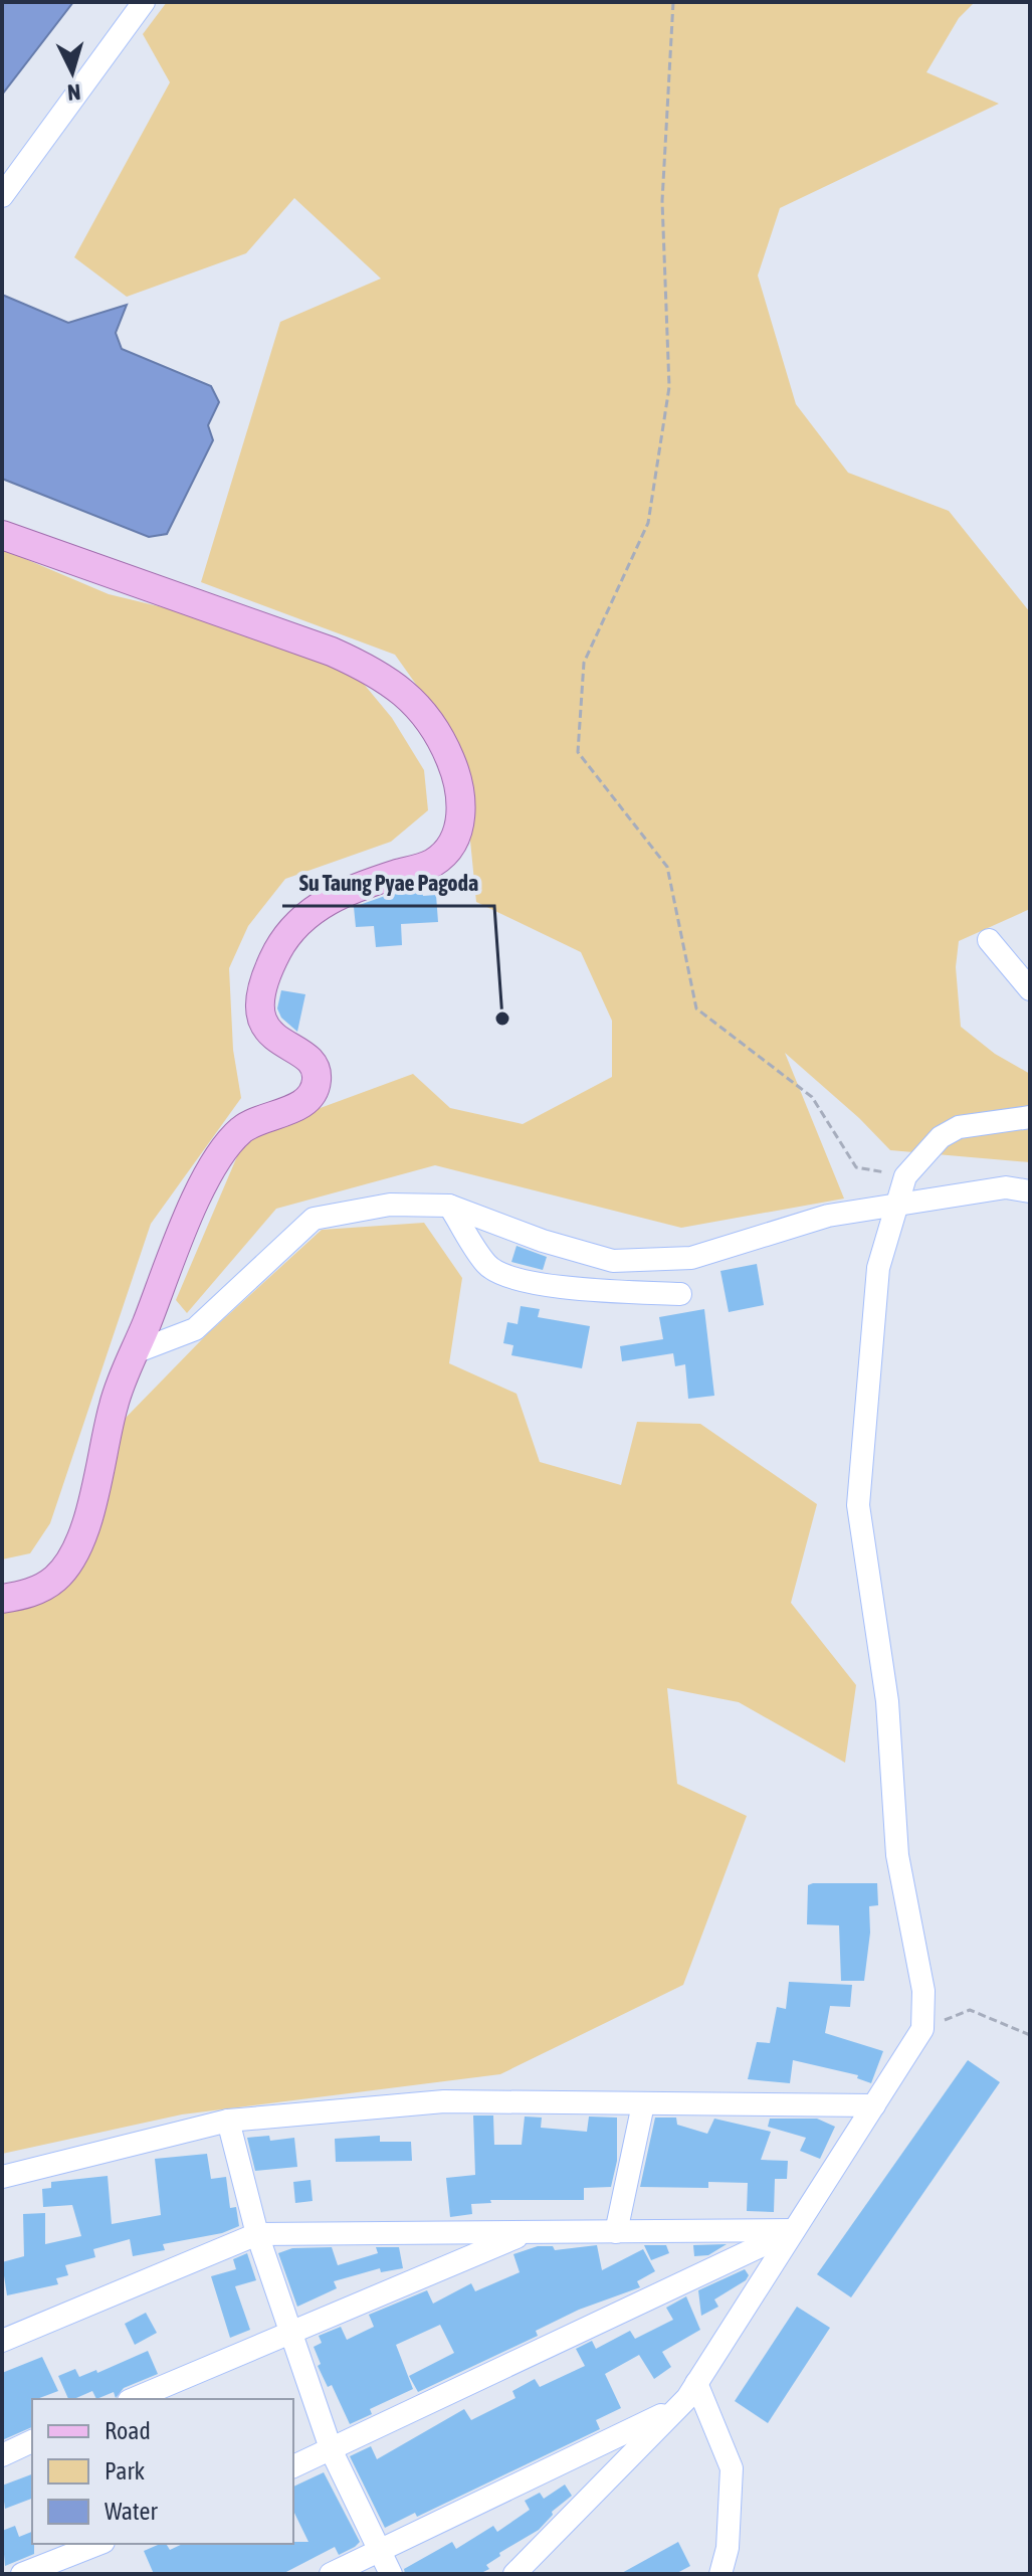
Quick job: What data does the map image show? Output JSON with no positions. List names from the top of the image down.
{
  "places": ["Su Taung Pyae Pagoda"],
  "legend": ["Road", "Park", "Water"],
  "north": "bottom"
}
